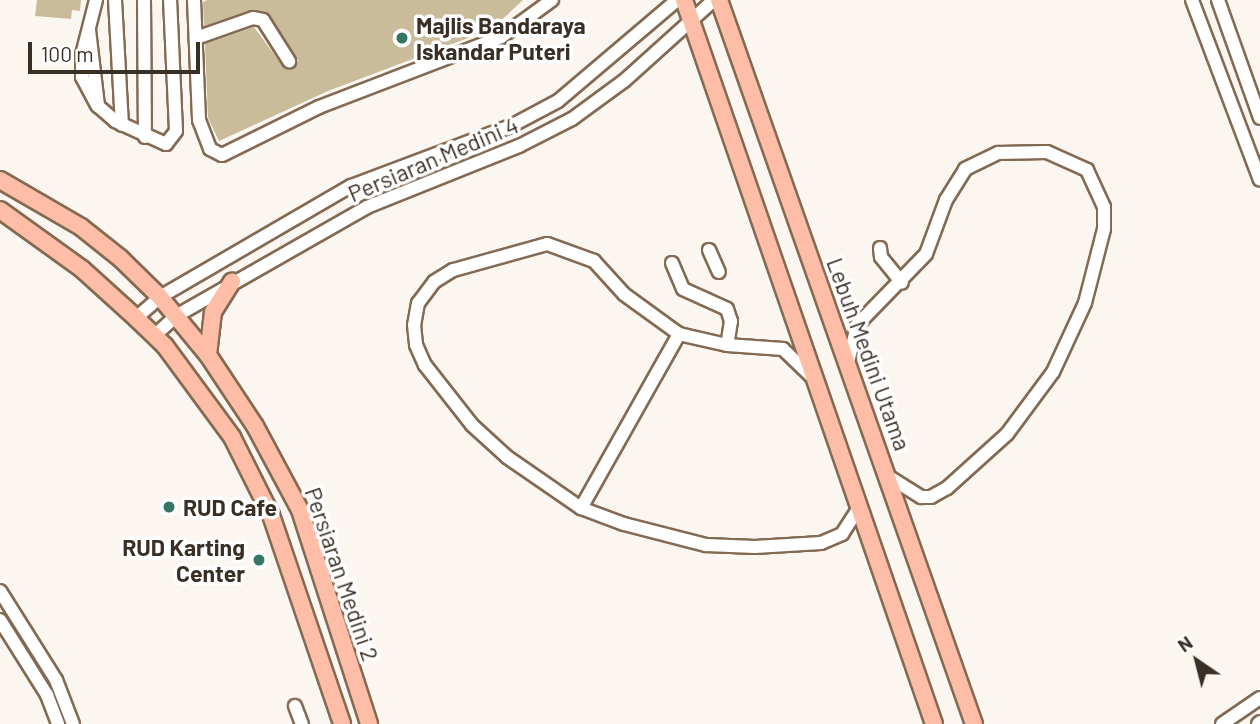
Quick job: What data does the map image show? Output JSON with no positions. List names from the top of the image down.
{
  "streets": {
    "main road": ["Lebuh Medini Utama", "Persiaran Medini 2"],
    "street": ["Persiaran Medini 4"]
  },
  "crossings": [
    ["Persiaran Medini 4", "Persiaran Medini 2"]
  ],
  "places": ["Majlis Bandaraya Iskandar Puteri", "RUD Cafe", "RUD Karting Center"],
  "scale_bar": "100 m",
  "north": "top left"
}
